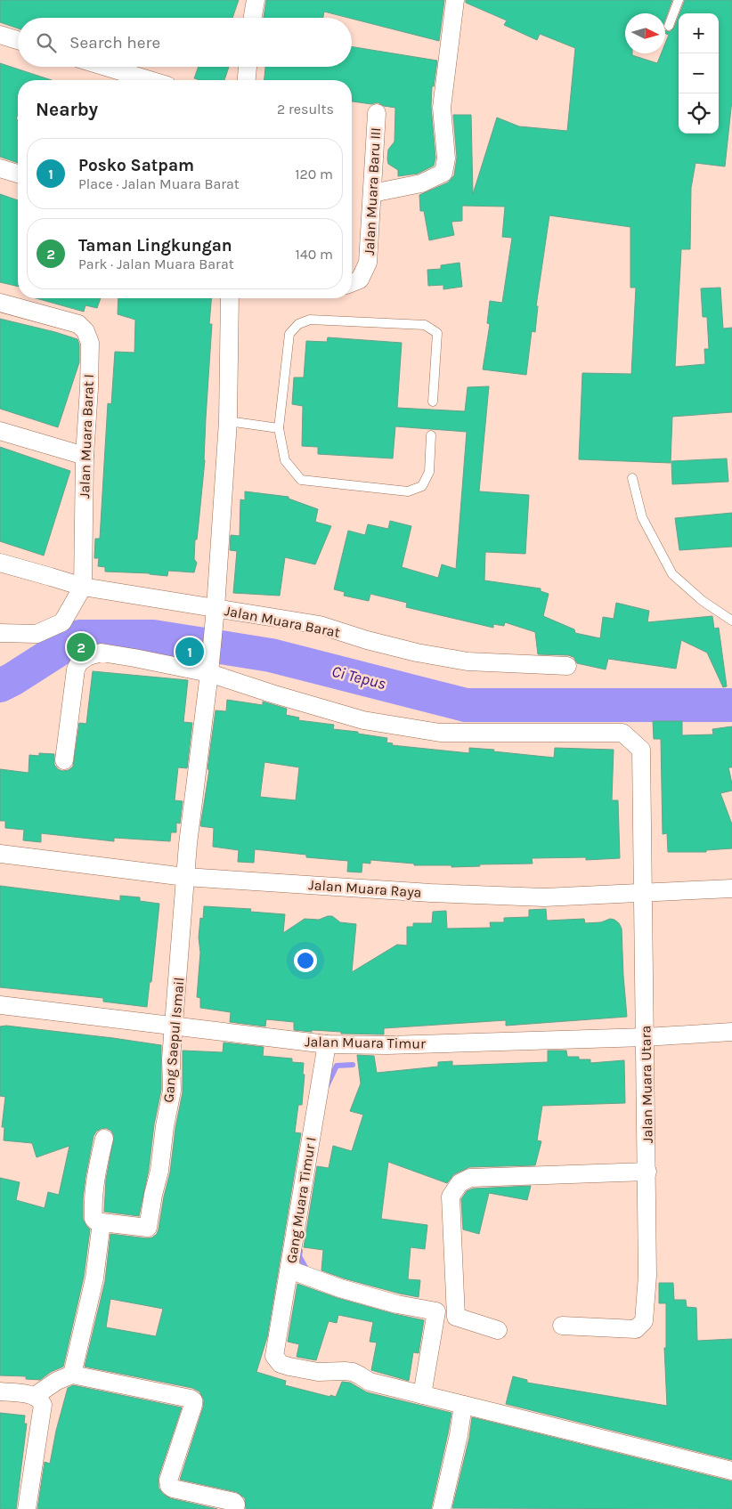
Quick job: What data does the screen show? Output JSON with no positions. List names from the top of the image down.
{
  "streets": {
    "street": [
      "Jalan Muara Baru III",
      "Jalan Muara Barat I",
      "Jalan Muara Barat",
      "Jalan Muara Raya",
      "Gang Saepul Ismail",
      "Jalan Muara Timur",
      "Jalan Muara Utara",
      "Gang Muara Timur I"
    ]
  },
  "crossings": [
    ["Jalan Muara Barat I", "Jalan Muara Barat"],
    ["Jalan Muara Barat", "Gang Saepul Ismail"],
    ["Jalan Muara Raya", "Gang Saepul Ismail"],
    ["Jalan Muara Raya", "Jalan Muara Utara"],
    ["Gang Saepul Ismail", "Jalan Muara Timur"],
    ["Gang Saepul Ismail", "Jalan Muara Utara"],
    ["Jalan Muara Timur", "Jalan Muara Utara"],
    ["Jalan Muara Timur", "Gang Muara Timur I"]
  ],
  "water": ["Ci Tepus"],
  "north": "right",
  "page": {
    "map_buttons": ["+", "−"],
    "search": "Search here",
    "heading": ["Nearby", "2 results"],
    "list": [
      {
        "mark": "1",
        "name": "Posko Satpam",
        "note": "Place · Jalan Muara Barat",
        "value": "120 m"
      },
      {
        "mark": "2",
        "name": "Taman Lingkungan",
        "note": "Park · Jalan Muara Barat",
        "value": "140 m"
      }
    ],
    "pins": ["2", "1"]
  }
}
